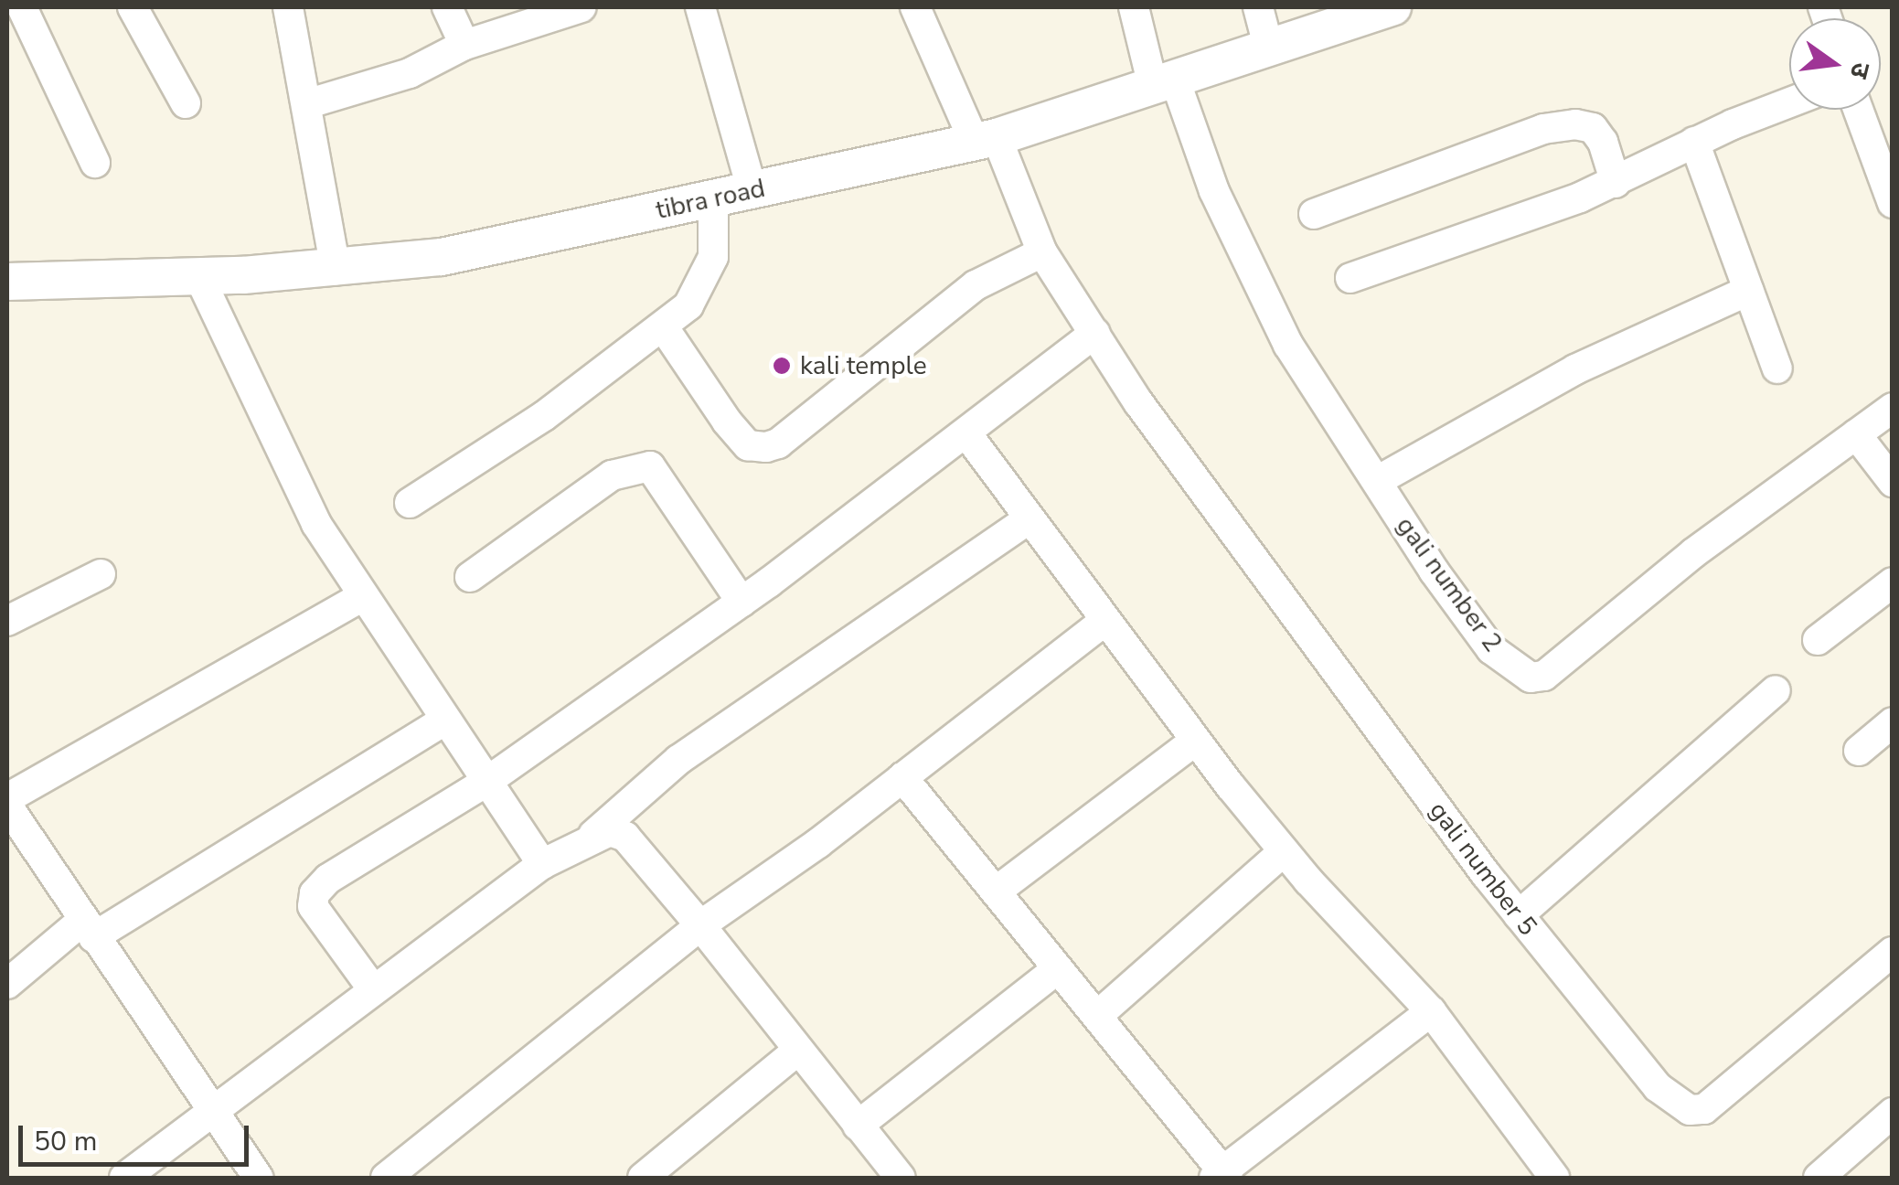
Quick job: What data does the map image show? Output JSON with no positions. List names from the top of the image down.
{
  "streets": {
    "street": ["tibra road", "gali number 2", "gali number 5"]
  },
  "crossings": [
    ["tibra road", "gali number 2"],
    ["tibra road", "gali number 5"]
  ],
  "places": ["kali temple"],
  "scale_bar": "50 m",
  "north": "right"
}
